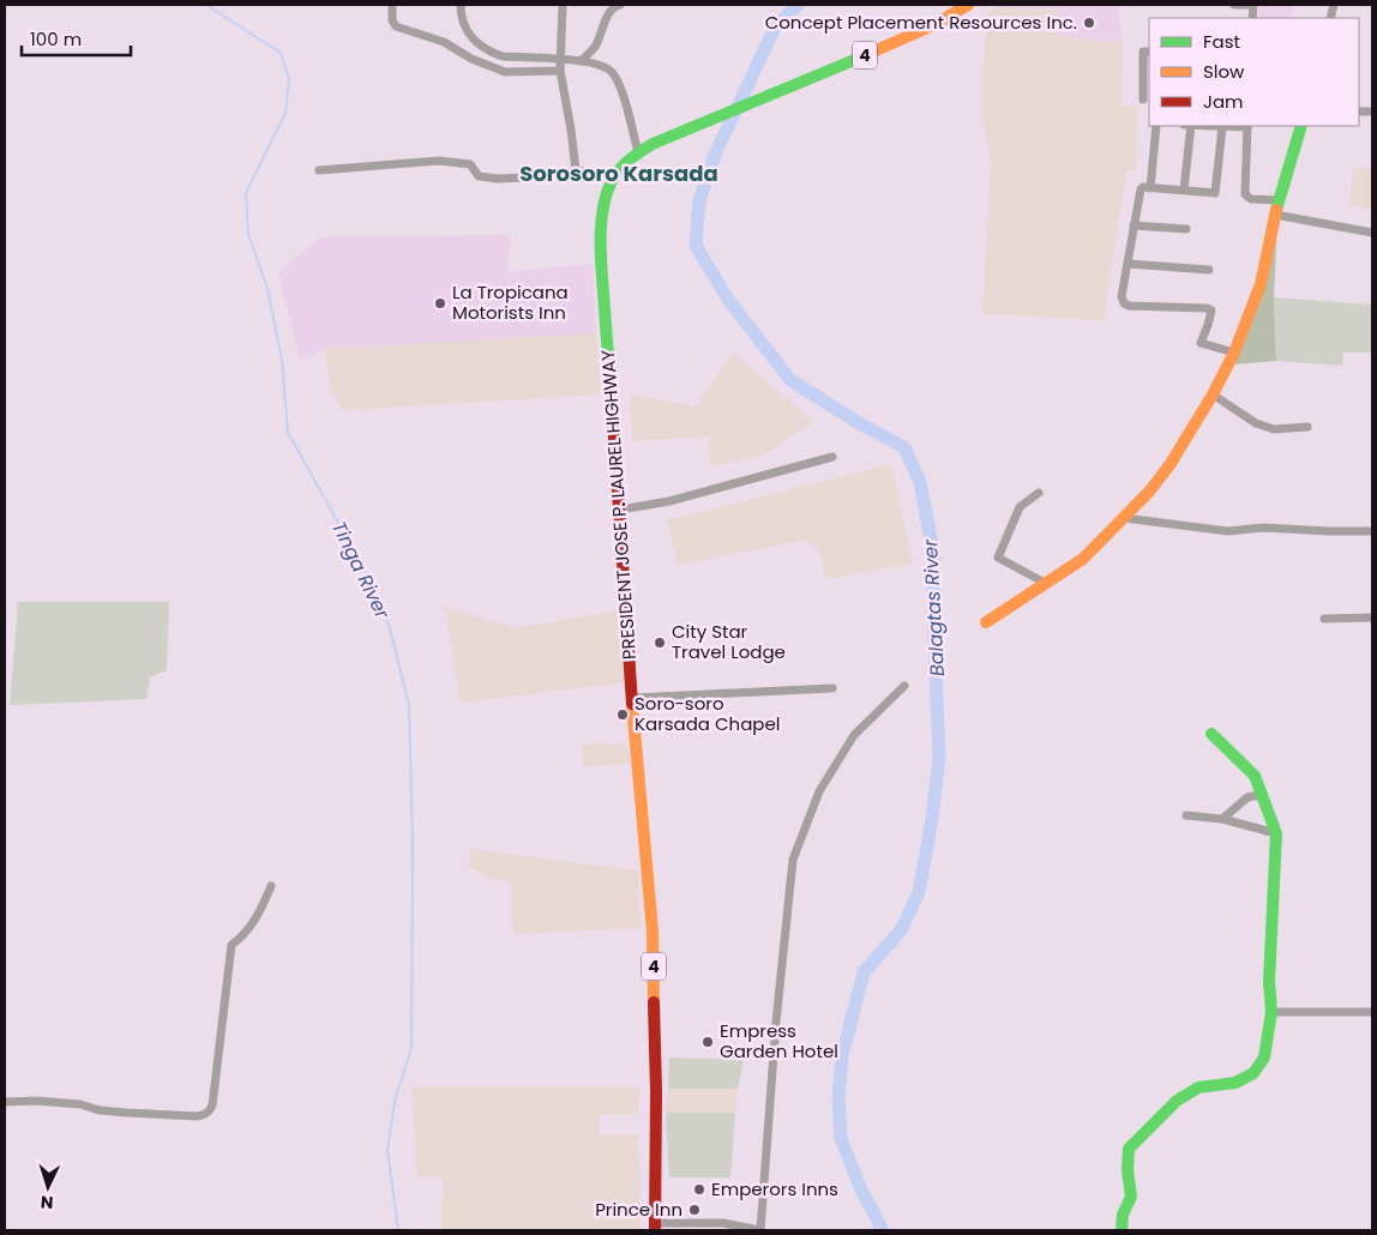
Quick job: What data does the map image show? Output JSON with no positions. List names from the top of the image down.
{
  "streets": {
    "main road": ["4", "PRESIDENT JOSE P. LAUREL HIGHWAY"]
  },
  "districts": ["Sorosoro Karsada"],
  "water": ["Tinga River", "Balagtas River"],
  "places": [
    "Concept Placement Resources Inc.",
    "La Tropicana Motorists Inn",
    "City Star Travel Lodge",
    "Soro-soro Karsada Chapel",
    "Empress Garden Hotel",
    "Emperors Inns",
    "Prince Inn"
  ],
  "legend": ["Fast", "Slow", "Jam"],
  "scale_bar": "100 m",
  "north": "bottom"
}
